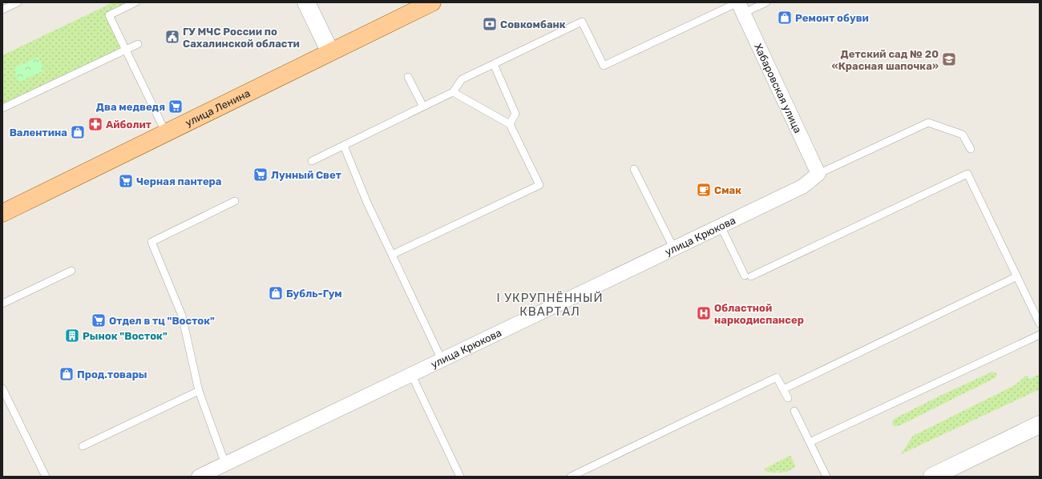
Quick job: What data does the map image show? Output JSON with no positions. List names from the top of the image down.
{
  "streets": {
    "main road": ["улица Ленина"],
    "street": ["Хабаровская улица", "улица Крюкова"]
  },
  "crossings": [
    ["Хабаровская улица", "улица Крюкова"]
  ],
  "districts": ["I УКРУПНЁННЫЙ КВАРТАЛ"],
  "places": {
    "shop": [
      "Ремонт обуви",
      "Валентина",
      "Бубль-Гум",
      "Прод.товары"
    ],
    "bank": ["Совкомбанк"],
    "public building": ["ГУ МЧС России по Сахалинской области"],
    "school or university": ["Детский сад № 20 «Красная шапочка»"],
    "supermarket": [
      "Два медведя",
      "Лунный Свет",
      "Черная пантера",
      "Отдел в тц \"Восток\""
    ],
    "pharmacy": ["Айболит"],
    "cafe": ["Смак"],
    "hospital": ["Областной наркодиспансер"],
    "building": ["Рынок \"Восток\""]
  }
}
